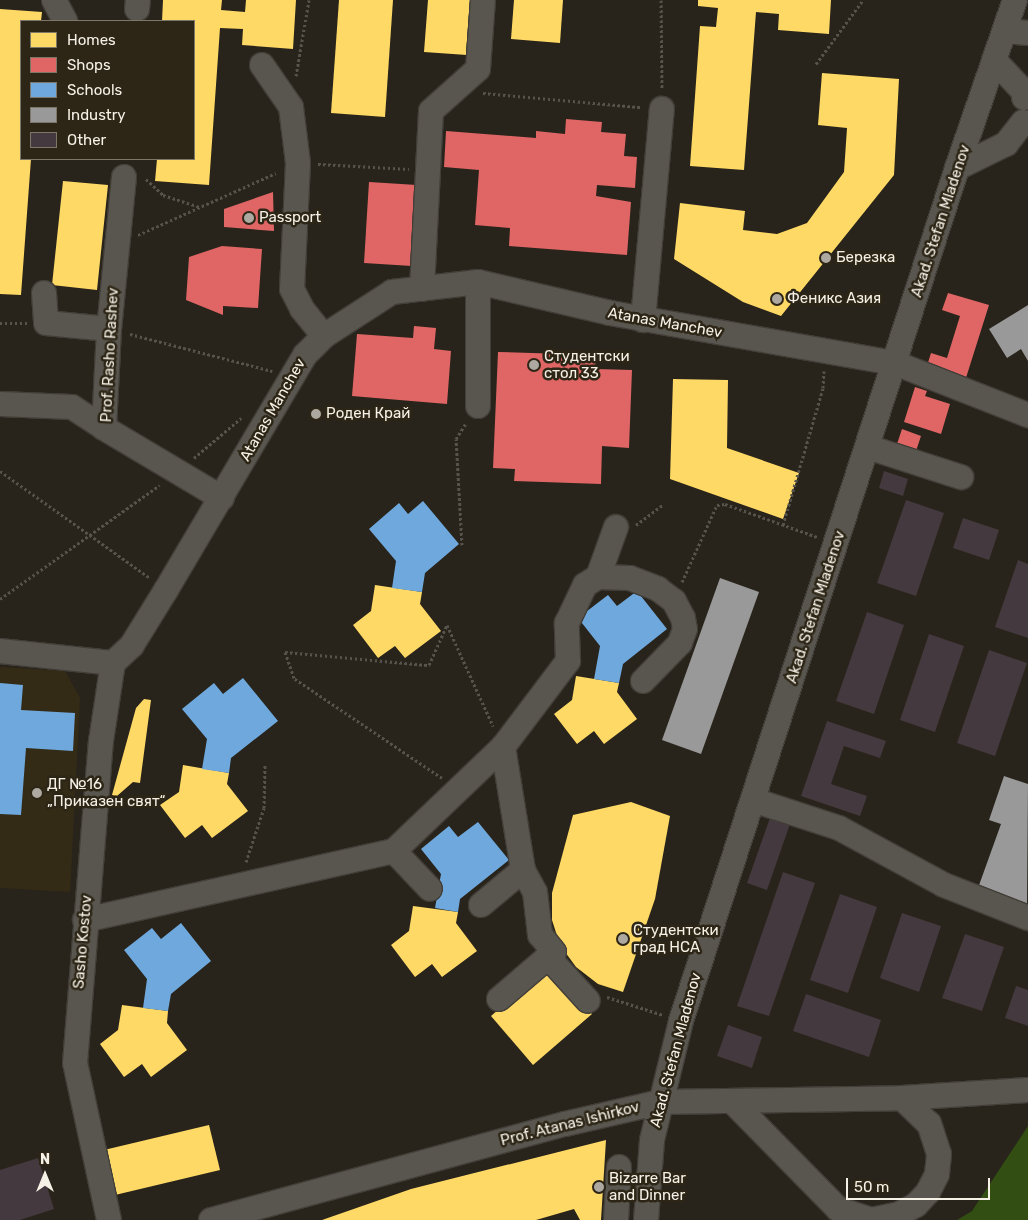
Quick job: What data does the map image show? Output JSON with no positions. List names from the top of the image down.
{
  "streets": {
    "street": [
      "Akad. Stefan Mladenov",
      "Atanas Manchev",
      "Prof. Rasho Rashev",
      "Sasho Kostov",
      "Prof. Atanas Ishirkov"
    ]
  },
  "crossings": [
    ["Akad. Stefan Mladenov", "Atanas Manchev"],
    ["Akad. Stefan Mladenov", "Prof. Atanas Ishirkov"],
    ["Atanas Manchev", "Prof. Rasho Rashev"],
    ["Atanas Manchev", "Sasho Kostov"]
  ],
  "places": [
    "Passport",
    "Березка",
    "Феникс Азия",
    "Студентски стол 33",
    "Роден Край",
    "ДГ №16 „Приказен свят“",
    "Студентски град НСА",
    "Bizarre Bar and Dinner"
  ],
  "legend": [
    "Homes",
    "Shops",
    "Schools",
    "Industry",
    "Other"
  ],
  "scale_bar": "50 m",
  "north": "top"
}
